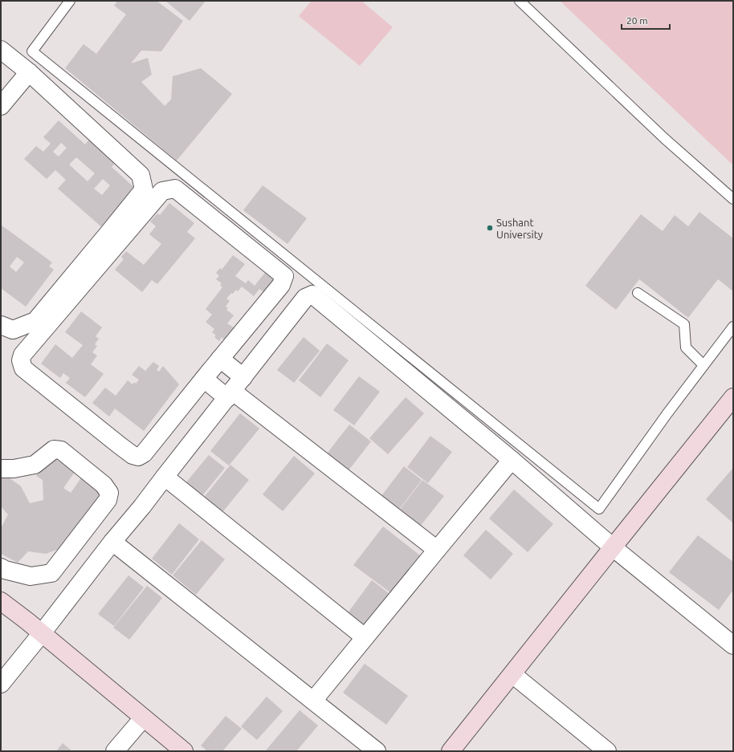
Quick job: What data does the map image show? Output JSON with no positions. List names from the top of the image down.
{
  "places": ["Sushant University"],
  "scale_bar": "20 m"
}
